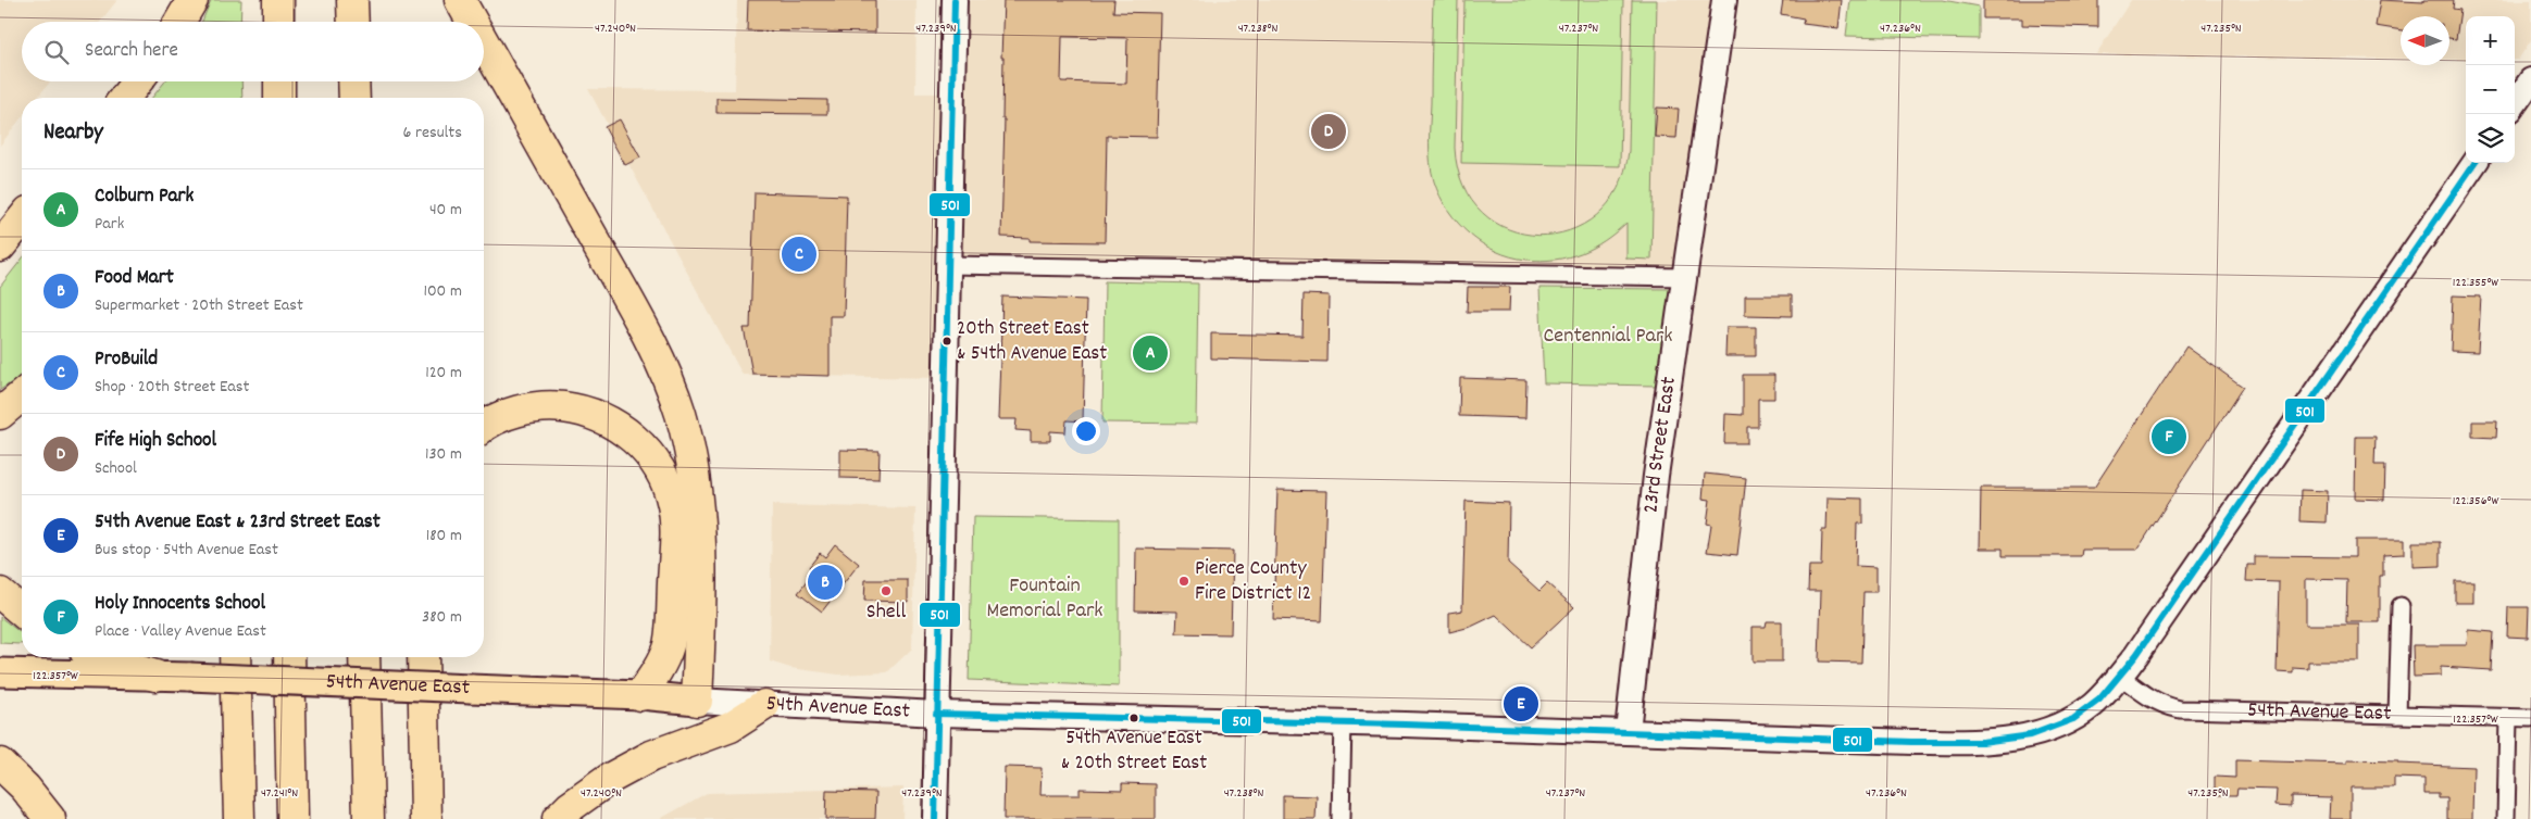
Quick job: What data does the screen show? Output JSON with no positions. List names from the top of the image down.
{
  "streets": {
    "main road": ["23rd Street East", "54th Avenue East"]
  },
  "crossings": [
    ["23rd Street East", "54th Avenue East"]
  ],
  "parks": ["Centennial Park", "Fountain Memorial Park"],
  "places": [
    "20th Street East & 54th Avenue East",
    "Pierce County Fire District 12",
    "Shell",
    "54th Avenue East & 20th Street East"
  ],
  "lines": ["transit line 501"],
  "north": "left",
  "page": {
    "map_buttons": ["+", "−"],
    "search": "Search here",
    "heading": ["Nearby", "6 results"],
    "pins": [
      "D",
      "C",
      "A",
      "F",
      "B",
      "E"
    ],
    "list": [
      {
        "mark": "A",
        "name": "Colburn Park",
        "note": "Park",
        "value": "40 m"
      },
      {
        "mark": "B",
        "name": "Food Mart",
        "note": "Supermarket · 20th Street East",
        "value": "100 m"
      },
      {
        "mark": "C",
        "name": "ProBuild",
        "note": "Shop · 20th Street East",
        "value": "120 m"
      },
      {
        "mark": "D",
        "name": "Fife High School",
        "note": "School",
        "value": "130 m"
      },
      {
        "mark": "E",
        "name": "54th Avenue East & 23rd Street East",
        "note": "Bus stop · 54th Avenue East",
        "value": "180 m"
      },
      {
        "mark": "F",
        "name": "Holy Innocents School",
        "note": "Place · Valley Avenue East",
        "value": "380 m"
      }
    ]
  },
  "coordinates": [
    "47.240°N",
    "47.239°N",
    "47.238°N",
    "47.237°N",
    "47.236°N",
    "47.235°N",
    "122.355°W",
    "122.356°W",
    "122.357°W",
    "47.241°N"
  ]
}
